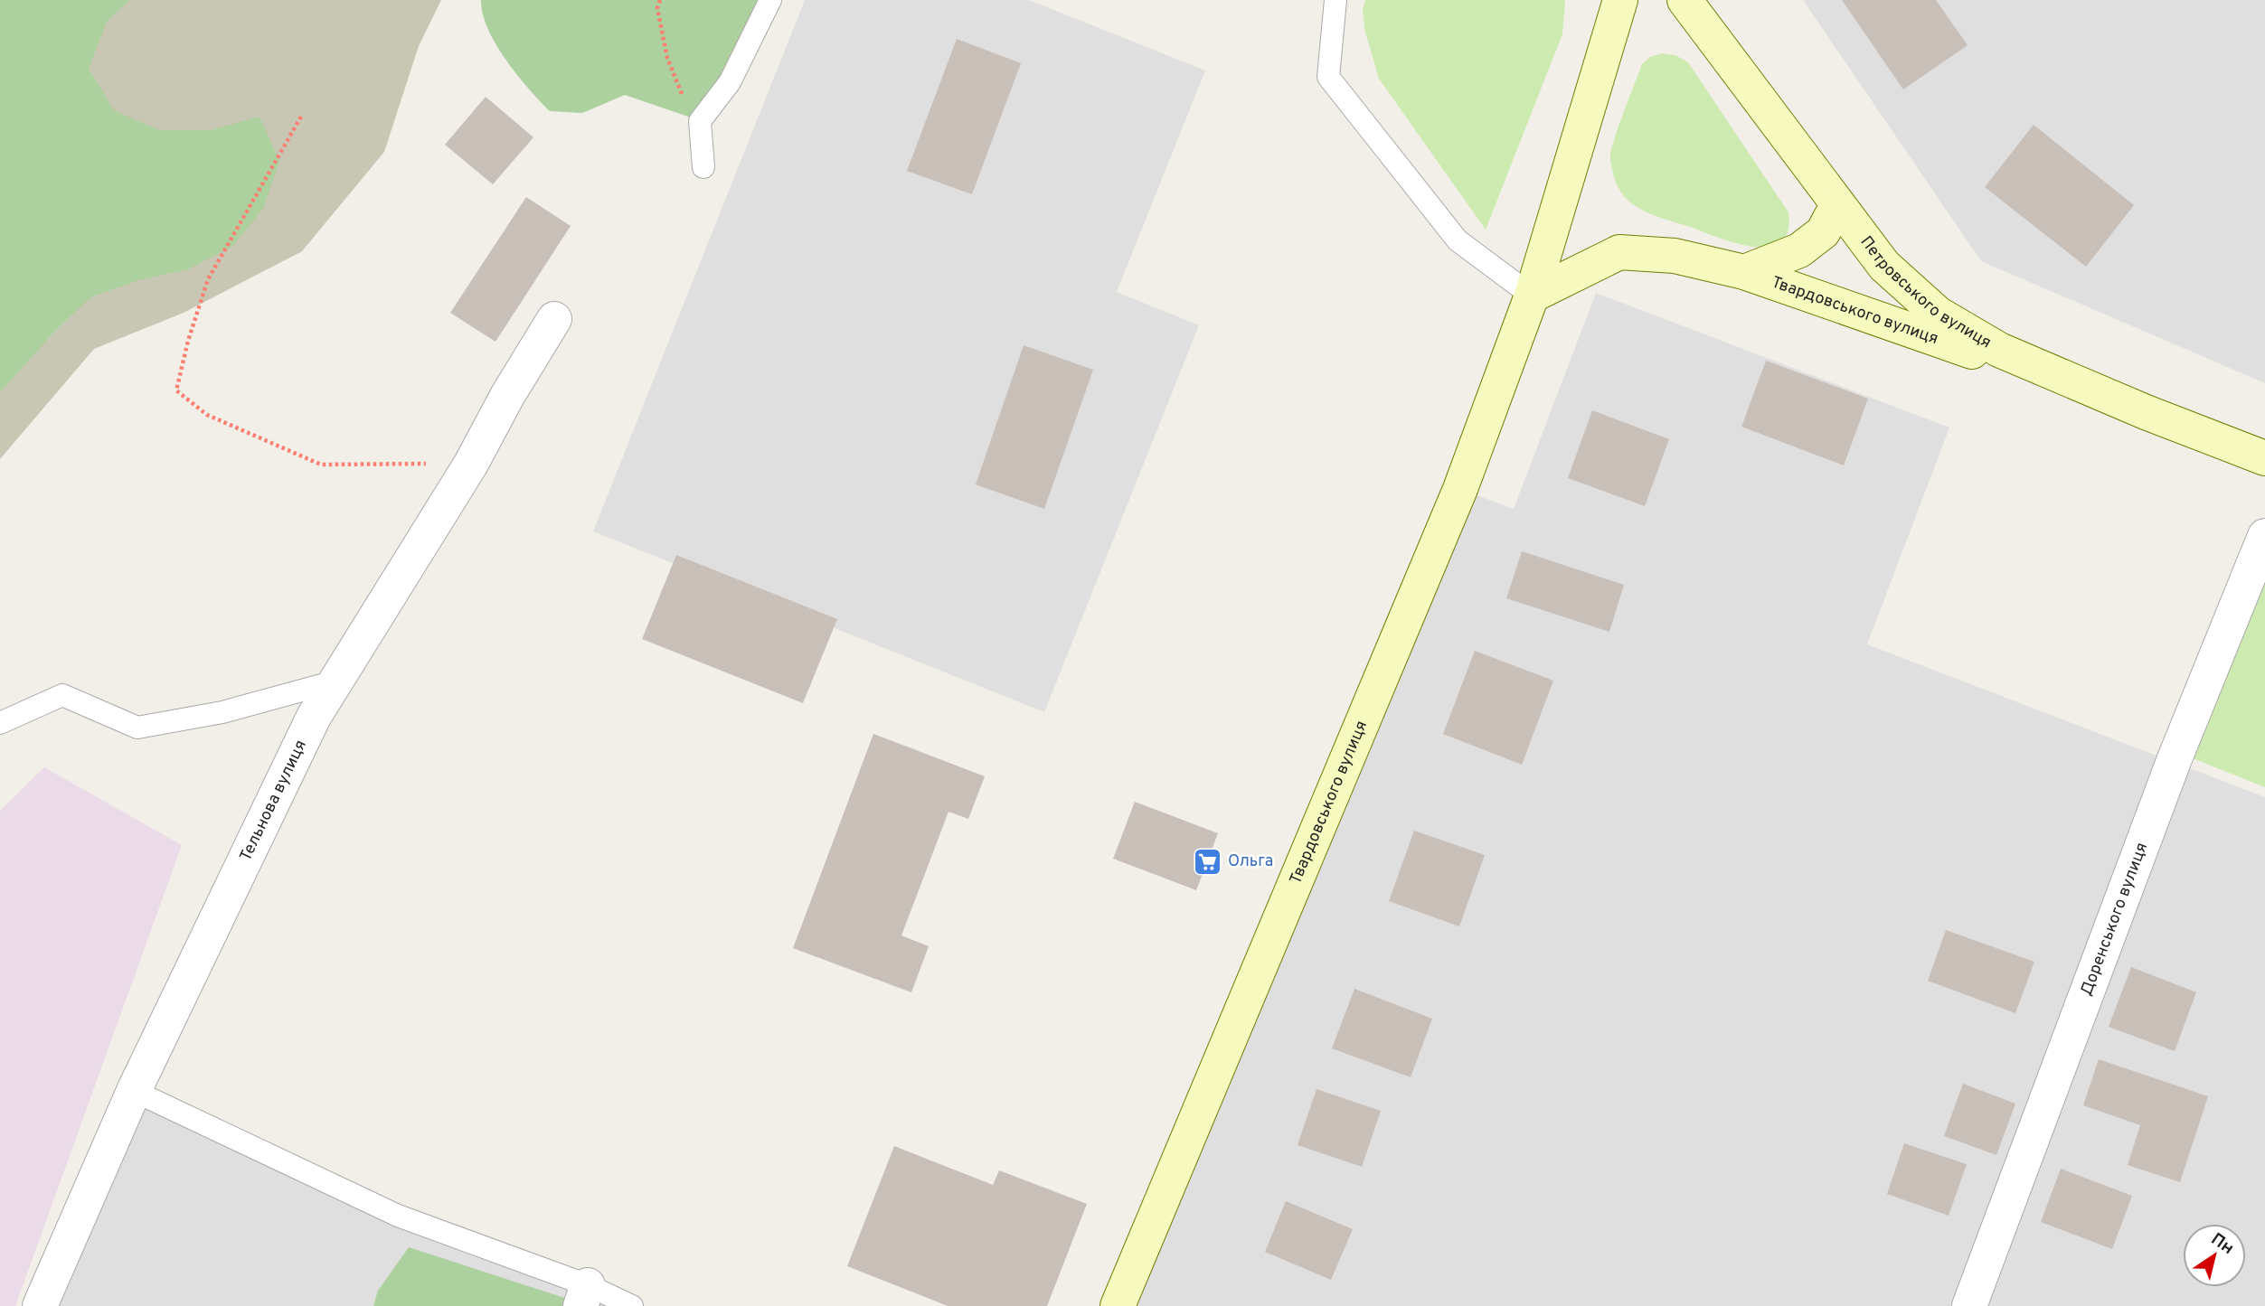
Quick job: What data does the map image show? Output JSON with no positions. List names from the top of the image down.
{
  "streets": {
    "main road": ["Петровського вулиця", "Твардовського вулиця"],
    "street": ["Тельнова вулиця", "Доренського вулиця"]
  },
  "crossings": [
    ["Петровського вулиця", "Твардовського вулиця"]
  ],
  "places": {
    "supermarket": ["Ольга"]
  },
  "north": "top right"
}
